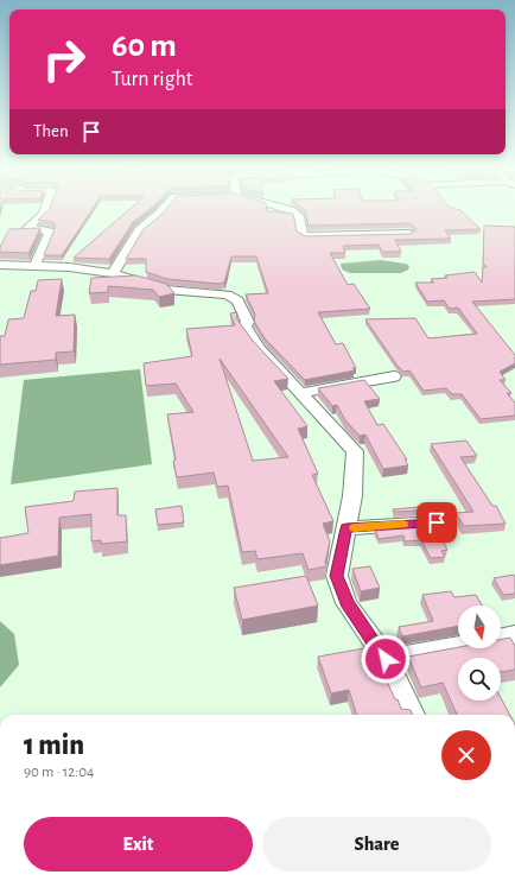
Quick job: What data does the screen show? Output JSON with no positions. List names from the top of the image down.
{
  "north": "bottom",
  "page": {
    "turn": ["60 m", "Turn right"],
    "then": "Then",
    "heading": ["1 min", "90 m · 12:04"],
    "buttons": ["Exit", "Share"]
  }
}
